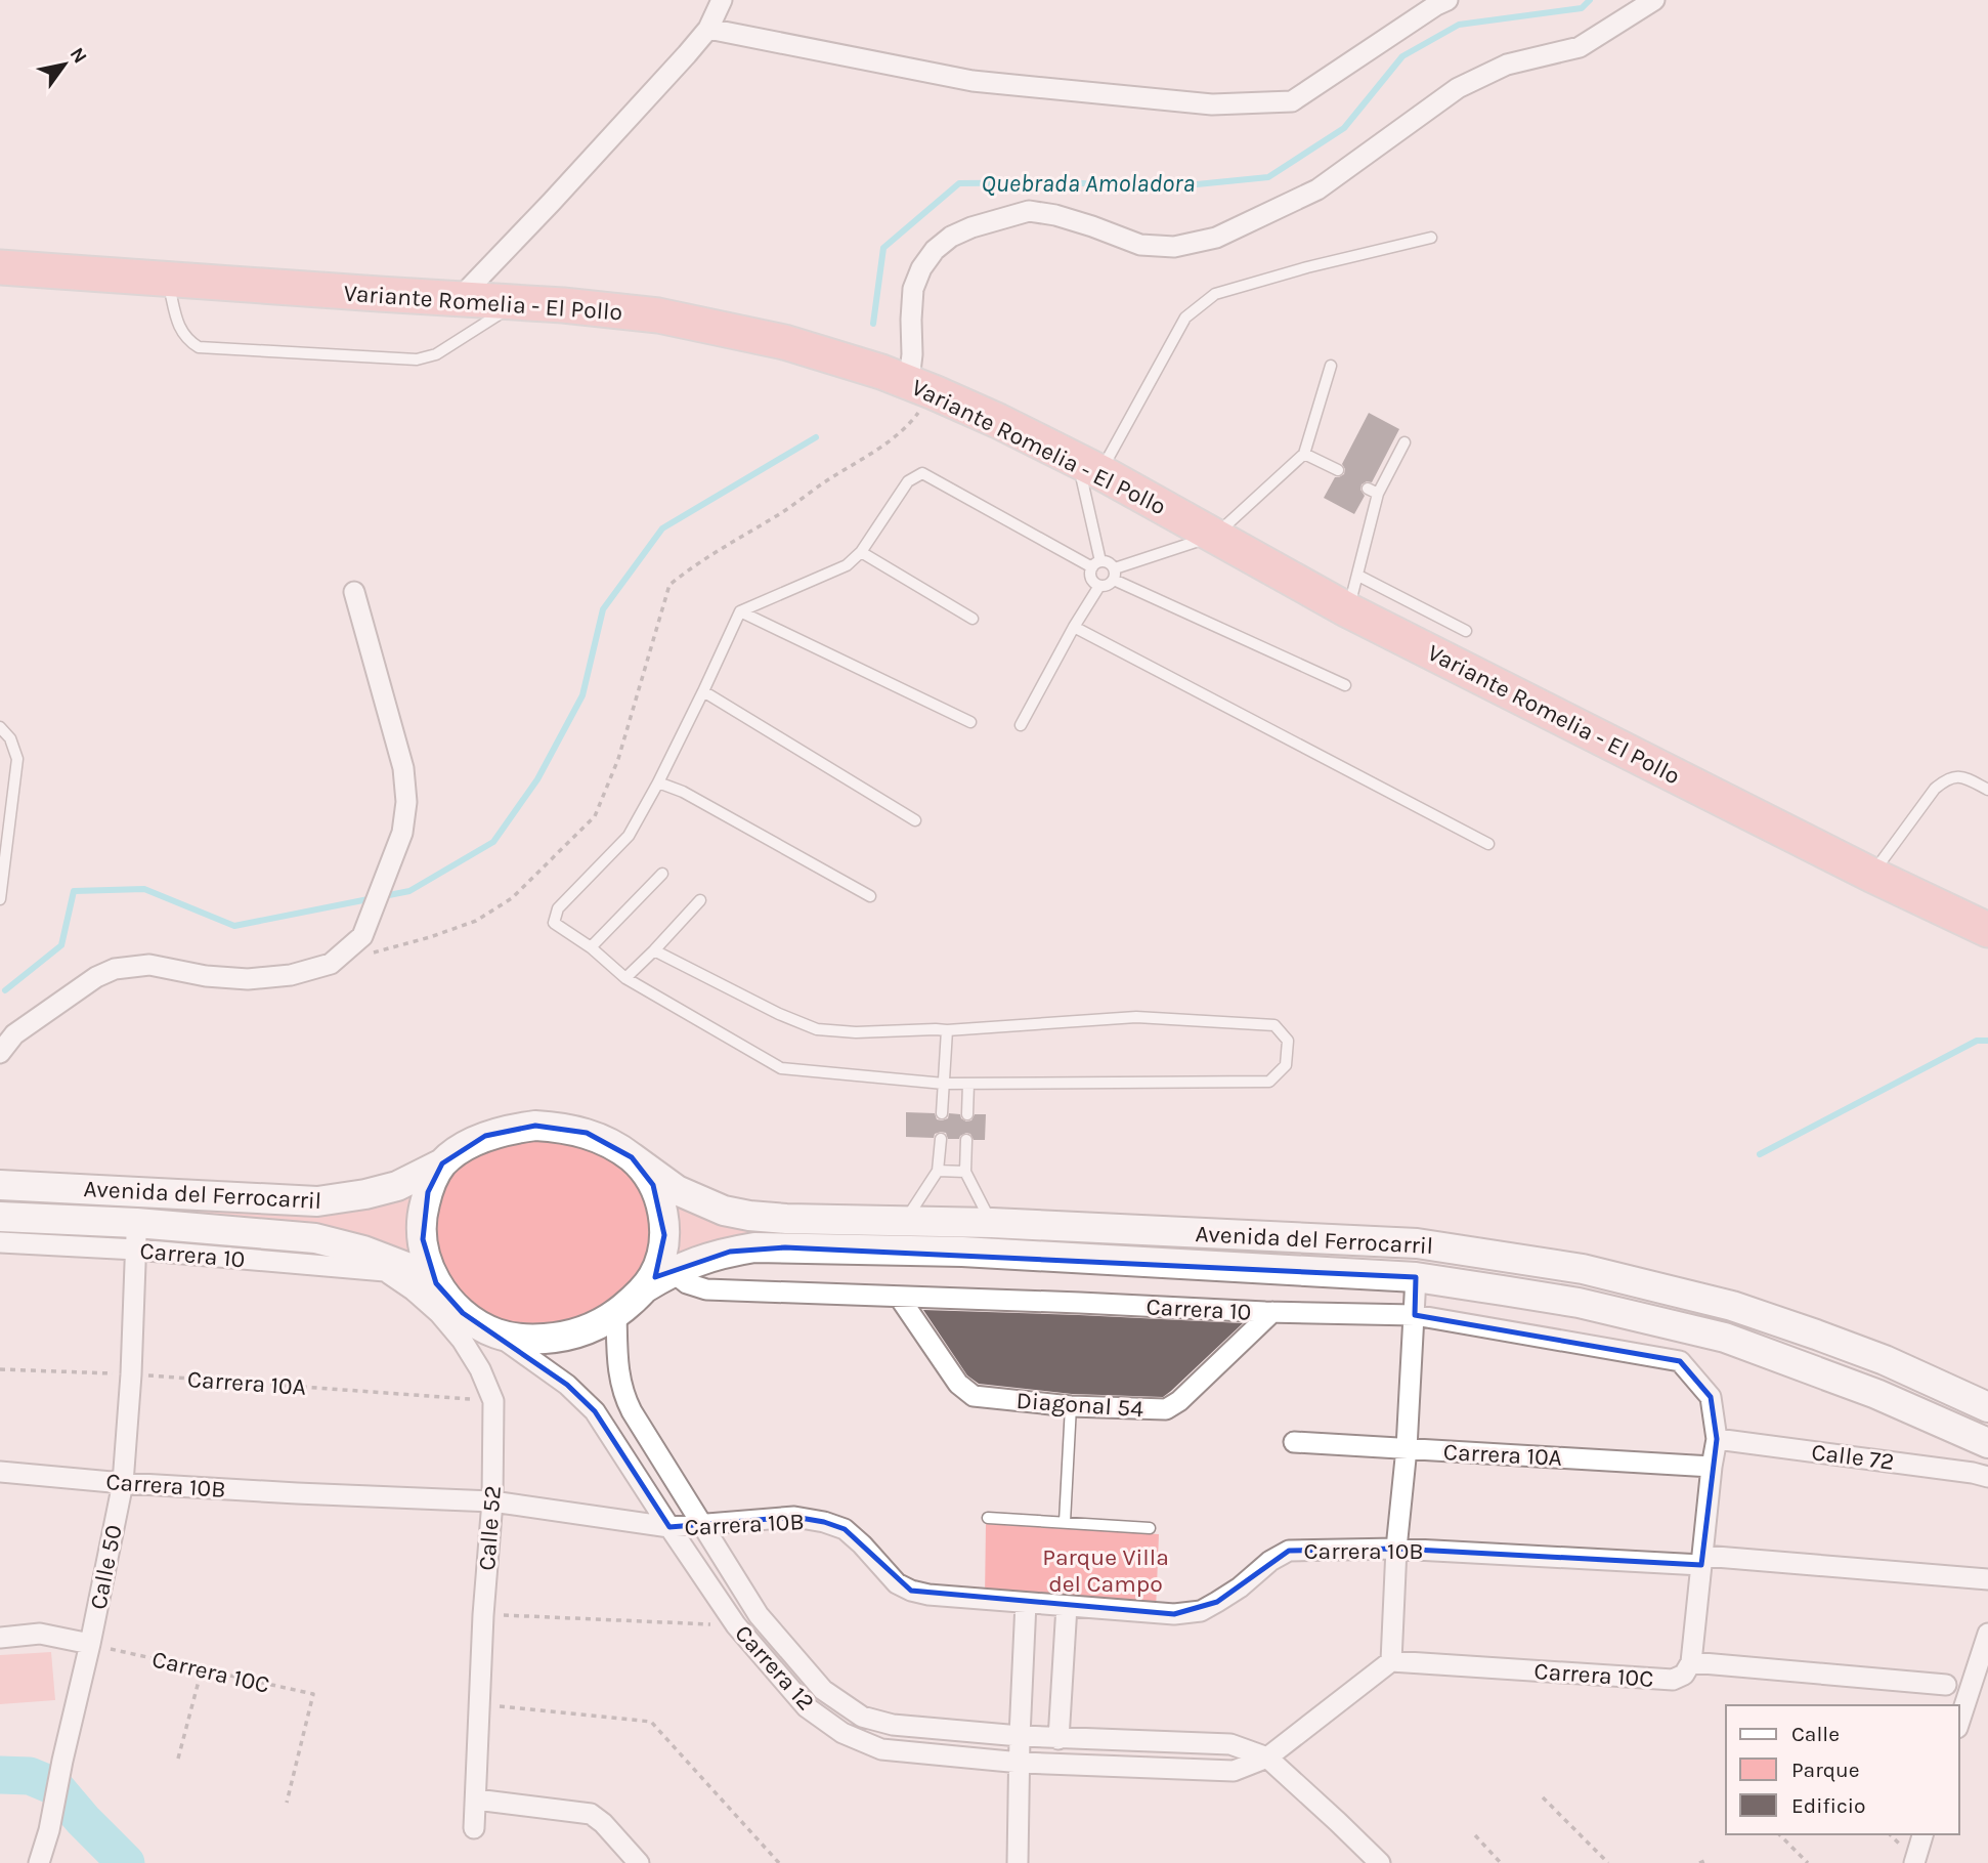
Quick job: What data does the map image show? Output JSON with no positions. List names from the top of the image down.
{
  "streets": {
    "highway": ["Variante Romelia - El Pollo"],
    "main road": ["Avenida del Ferrocarril"],
    "street": [
      "Carrera 10",
      "Carrera 10A",
      "Diagonal 54",
      "Calle 72",
      "Carrera 10B",
      "Calle 52",
      "Calle 50",
      "Carrera 12",
      "Carrera 10C"
    ]
  },
  "crossings": [
    ["Avenida del Ferrocarril", "Carrera 10"],
    ["Avenida del Ferrocarril", "Calle 50"],
    ["Avenida del Ferrocarril", "Carrera 12"],
    ["Carrera 10", "Diagonal 54"],
    ["Carrera 10", "Calle 72"],
    ["Carrera 10", "Calle 52"],
    ["Carrera 10", "Calle 50"],
    ["Carrera 10A", "Calle 52"],
    ["Carrera 10A", "Calle 50"],
    ["Carrera 10B", "Calle 52"],
    ["Carrera 10B", "Calle 50"],
    ["Carrera 10B", "Carrera 12"],
    ["Calle 50", "Carrera 10C"]
  ],
  "water": ["Quebrada Amoladora"],
  "parks": ["Parque Villa del Campo"],
  "legend": ["Calle", "Parque", "Edificio"],
  "north": "top right"
}
